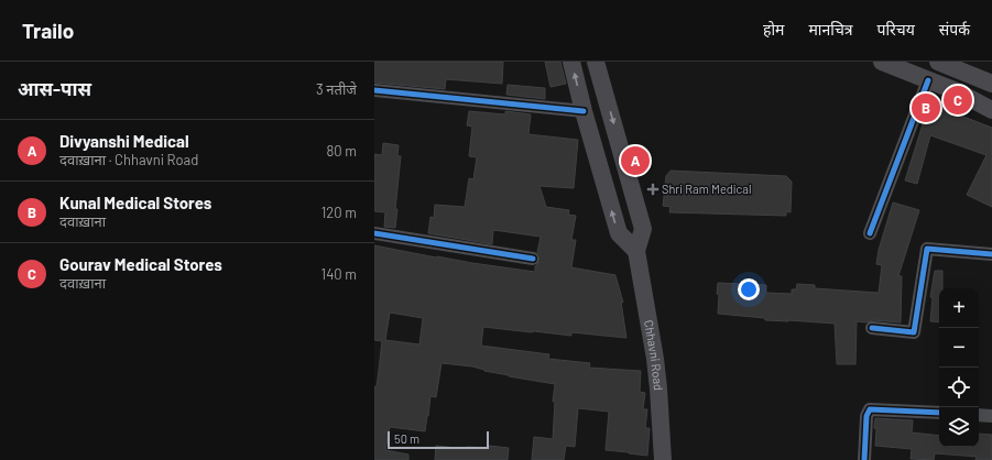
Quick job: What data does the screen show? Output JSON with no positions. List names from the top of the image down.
{
  "streets": {
    "main road": ["Chhavni Road"]
  },
  "places": {
    "health": ["Shri Ram Medical"]
  },
  "scale_bar": "50 m",
  "page": {
    "header": "Trailo",
    "nav": [
      "होम",
      "मानचित्र",
      "परिचय",
      "संपर्क"
    ],
    "heading": ["आस-पास", "3 नतीजे"],
    "pins": ["C", "B", "A"],
    "list": [
      {
        "mark": "A",
        "name": "Divyanshi Medical",
        "note": "दवाख़ाना · Chhavni Road",
        "value": "80 m"
      },
      {
        "mark": "B",
        "name": "Kunal Medical Stores",
        "note": "दवाख़ाना",
        "value": "120 m"
      },
      {
        "mark": "C",
        "name": "Gourav Medical Stores",
        "note": "दवाख़ाना",
        "value": "140 m"
      }
    ],
    "map_buttons": ["+", "−"],
    "scale": "50 m"
  }
}
